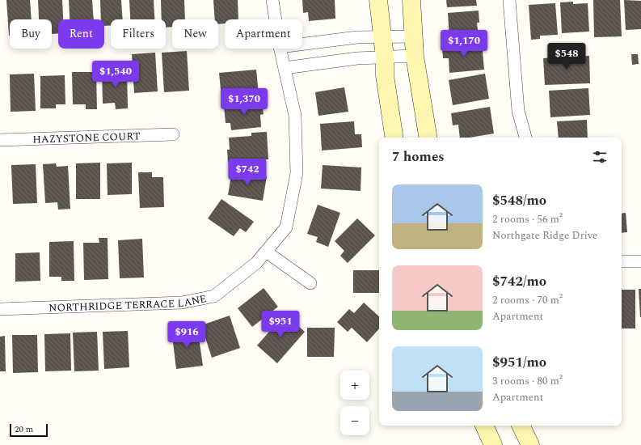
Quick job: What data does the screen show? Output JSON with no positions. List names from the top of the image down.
{
  "streets": {
    "street": ["HAZYSTONE COURT", "NORTHRIDGE TERRACE LANE"]
  },
  "scale_bar": "20 m",
  "page": {
    "chip": [
      "Buy",
      "Rent",
      "Filters",
      "New",
      "Apartment"
    ],
    "price": [
      "$1,170",
      "$548",
      "$1,540",
      "$1,370",
      "$742",
      "$951",
      "$916"
    ],
    "heading": "7 homes",
    "list": [
      {
        "name": "$548/mo",
        "note": "2 rooms · 56 m² · Northgate Ridge Drive"
      },
      {
        "name": "$742/mo",
        "note": "2 rooms · 70 m² · Apartment"
      },
      {
        "name": "$951/mo",
        "note": "3 rooms · 80 m² · Apartment"
      }
    ],
    "map_buttons": ["+", "−"],
    "scale": "20 m"
  }
}
